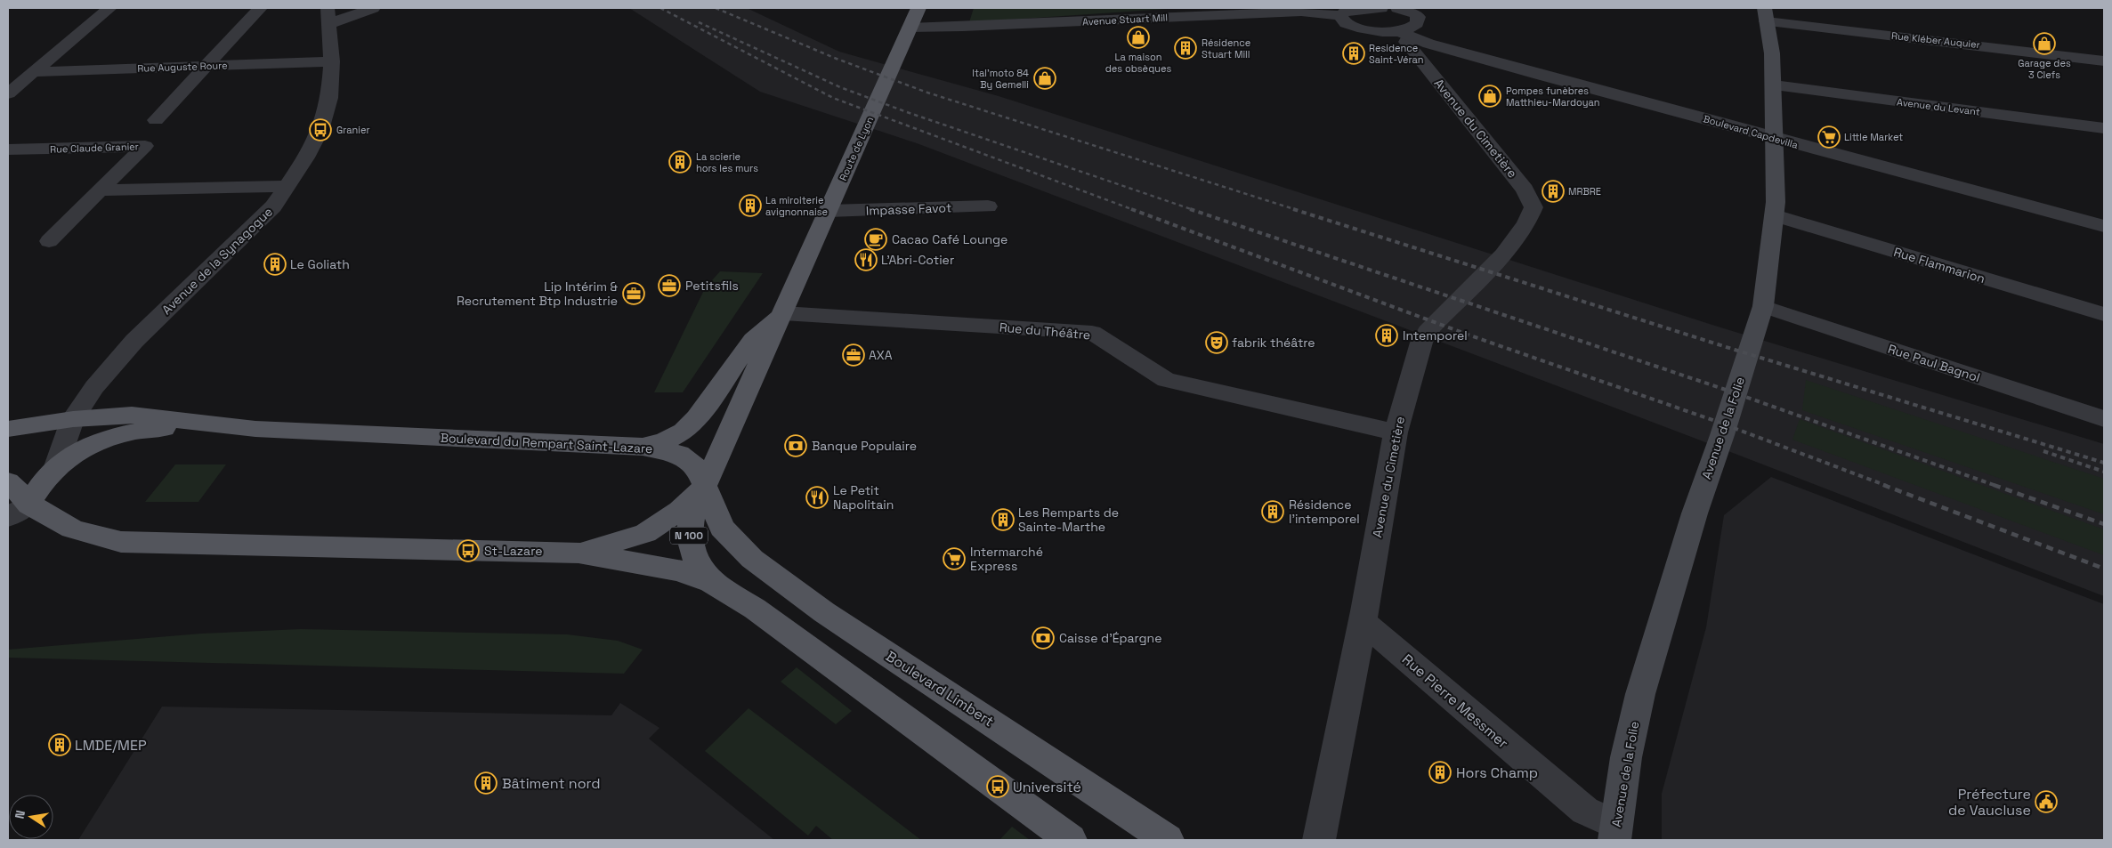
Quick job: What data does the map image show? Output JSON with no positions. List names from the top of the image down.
{
  "streets": {
    "main road": [
      "Route de Lyon",
      "Avenue de la Folie",
      "Boulevard du Rempart Saint-Lazare",
      "N 100",
      "Boulevard Limbert"
    ],
    "street": [
      "Avenue Stuart Mill",
      "Rue Kléber Auquier",
      "Rue Auguste Roure",
      "Avenue du Levant",
      "Avenue du Cimetière",
      "Boulevard Capdevilla",
      "Rue Claude Granier",
      "Impasse Favot",
      "Avenue de la Synagogue",
      "Rue Flammarion",
      "Rue du Théâtre",
      "Rue Paul Bagnol",
      "Rue Pierre Messmer"
    ]
  },
  "crossings": [
    ["Avenue Stuart Mill", "Boulevard Capdevilla"],
    ["Avenue Stuart Mill", "Route de Lyon"],
    ["Rue Kléber Auquier", "Avenue de la Folie"],
    ["Rue Auguste Roure", "Avenue de la Synagogue"],
    ["Avenue du Levant", "Avenue de la Folie"],
    ["Avenue du Cimetière", "Boulevard Capdevilla"],
    ["Avenue du Cimetière", "Rue du Théâtre"],
    ["Avenue du Cimetière", "Rue Pierre Messmer"],
    ["Boulevard Capdevilla", "Avenue de la Folie"],
    ["Route de Lyon", "Impasse Favot"],
    ["Route de Lyon", "Rue du Théâtre"],
    ["Route de Lyon", "Boulevard du Rempart Saint-Lazare"],
    ["Route de Lyon", "Boulevard Limbert"],
    ["Avenue de la Synagogue", "Boulevard du Rempart Saint-Lazare"],
    ["Rue Flammarion", "Avenue de la Folie"],
    ["Rue Paul Bagnol", "Avenue de la Folie"],
    ["Avenue de la Folie", "Rue Pierre Messmer"],
    ["Boulevard du Rempart Saint-Lazare", "Boulevard Limbert"]
  ],
  "places": {
    "shop": [
      "La maison des obsèques",
      "Garage des 3 Clefs",
      "Ital'moto 84 By Gemelli",
      "Pompes funèbres Matthieu-Mardoyan"
    ],
    "building": [
      "Résidence Stuart Mill",
      "Residence Saint-Véran",
      "La scierie hors les murs",
      "MRBRE",
      "La miroiterie avignonnaise",
      "Le Goliath",
      "Intemporel",
      "Résidence l'intemporel",
      "Les Remparts de Sainte-Marthe",
      "LMDE/MEP",
      "Hors Champ",
      "Bâtiment nord"
    ],
    "bus stop": ["Granier", "St-Lazare", "Université"],
    "supermarket": ["Little Market", "Intermarché Express"],
    "cafe": ["Cacao Café Lounge"],
    "restaurant": ["L'Abri-Cotier", "Le Petit Napolitain"],
    "office": ["Petitsfils", "Lip Intérim & Recrutement Btp Industrie", "AXA"],
    "theatre": ["fabrik théâtre"],
    "bank": ["Banque Populaire", "Caisse d'Épargne"],
    "public building": ["Préfecture de Vaucluse"]
  },
  "north": "left"
}
